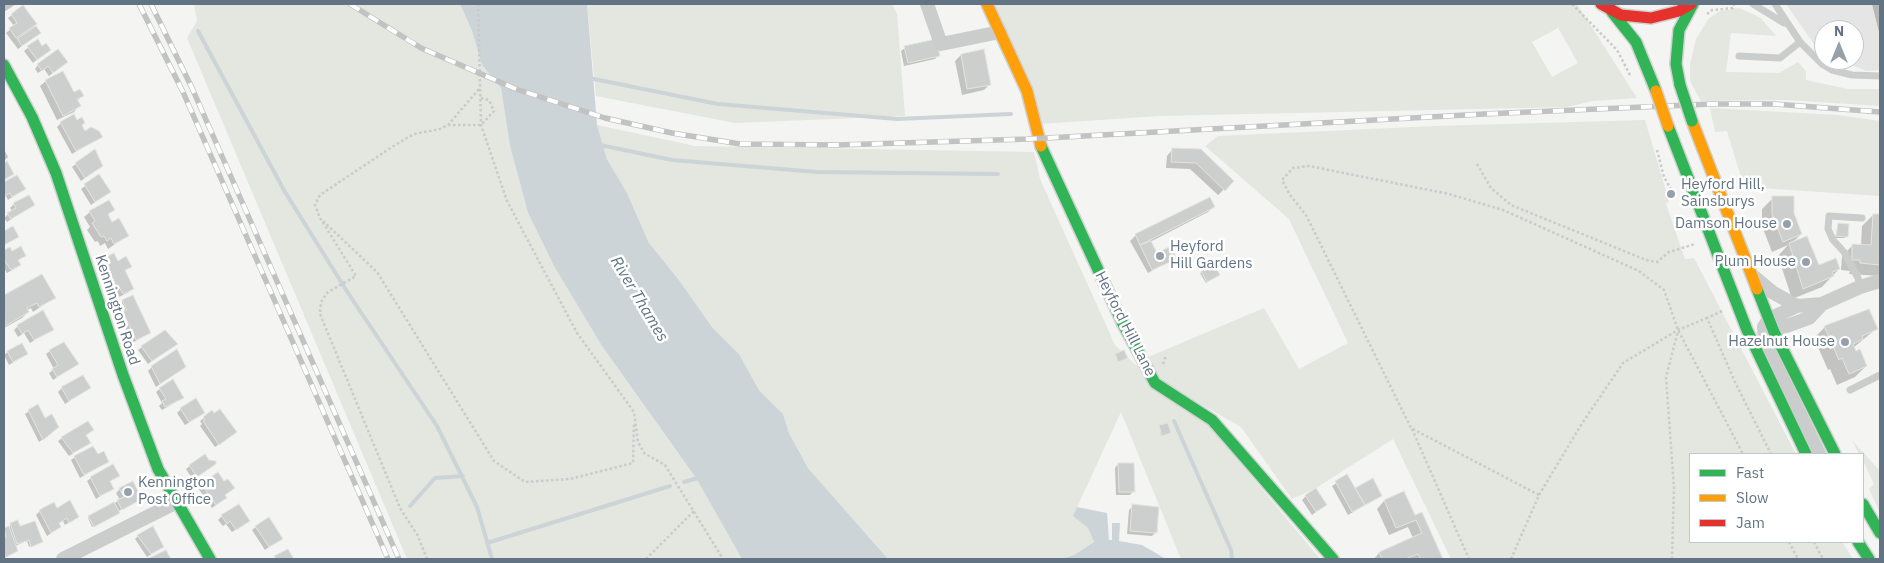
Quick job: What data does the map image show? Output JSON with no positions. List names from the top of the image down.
{
  "streets": {
    "main road": ["Kennington Road", "Heyford Hill Lane"]
  },
  "water": ["River Thames"],
  "places": [
    "Heyford Hill, Sainsburys",
    "Damson House",
    "Heyford Hill Gardens",
    "Plum House",
    "Hazelnut House",
    "Kennington Post Office"
  ],
  "legend": ["Fast", "Slow", "Jam"],
  "north": "top"
}
